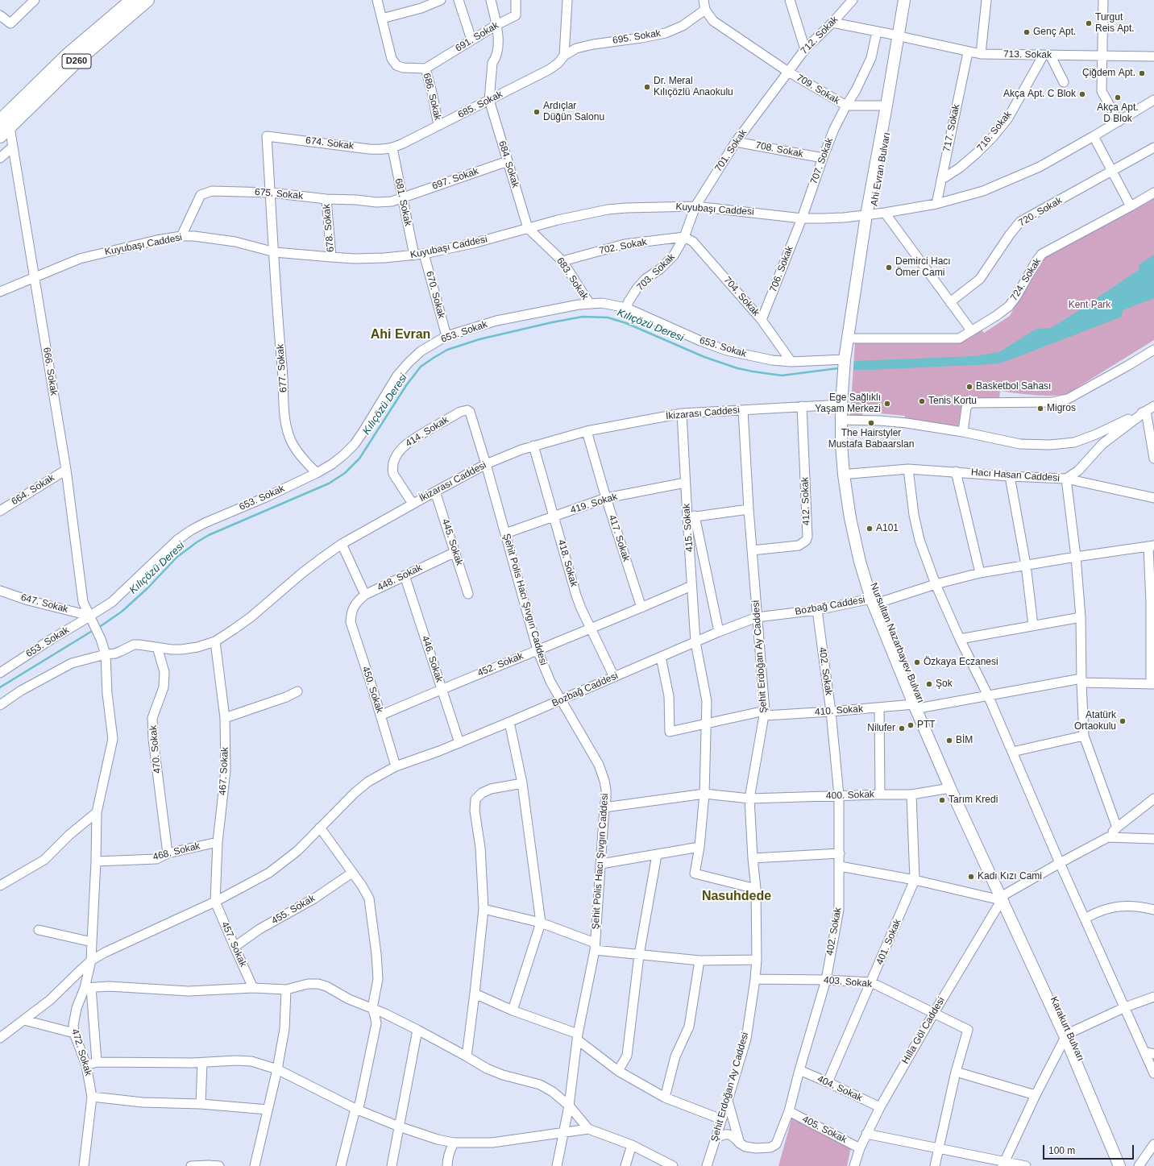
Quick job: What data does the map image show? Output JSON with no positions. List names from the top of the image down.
{
  "streets": {
    "highway": ["D260"],
    "main road": ["Ahi Evran Bulvarı", "Nursultan Nazarbayev Bulvarı", "Karakurt Bulvarı"],
    "street": [
      "712. Sokak",
      "691. Sokak",
      "695. Sokak",
      "713. Sokak",
      "709. Sokak",
      "686. Sokak",
      "685. Sokak",
      "717. Sokak",
      "716. Sokak",
      "674. Sokak",
      "708. Sokak",
      "701. Sokak",
      "707. Sokak",
      "684. Sokak",
      "697. Sokak",
      "675. Sokak",
      "681. Sokak",
      "Kuyubaşı Caddesi",
      "720. Sokak",
      "678. Sokak",
      "702. Sokak",
      "706. Sokak",
      "703. Sokak",
      "683. Sokak",
      "724. Sokak",
      "670. Sokak",
      "704. Sokak",
      "653. Sokak",
      "677. Sokak",
      "666. Sokak",
      "İkizarası Caddesi",
      "414. Sokak",
      "Hacı Hasan Caddesi",
      "664. Sokak",
      "412. Sokak",
      "419. Sokak",
      "415. Sokak",
      "417. Sokak",
      "445. Sokak",
      "418. Sokak",
      "448. Sokak",
      "Şehit Polis Hacı Şıvgın Caddesi",
      "647. Sokak",
      "Bozbağ Caddesi",
      "Şehit Erdoğan Ay Caddesi",
      "446. Sokak",
      "452. Sokak",
      "402. Sokak",
      "450. Sokak",
      "410. Sokak",
      "470. Sokak",
      "467. Sokak",
      "400. Sokak",
      "468. Sokak",
      "455. Sokak",
      "401. Sokak",
      "457. Sokak",
      "403. Sokak",
      "Hılla Göl Caddesi",
      "472. Sokak",
      "404. Sokak",
      "405. Sokak"
    ]
  },
  "crossings": [
    ["712. Sokak", "713. Sokak"],
    ["712. Sokak", "709. Sokak"],
    ["712. Sokak", "701. Sokak"],
    ["691. Sokak", "686. Sokak"],
    ["695. Sokak", "709. Sokak"],
    ["695. Sokak", "685. Sokak"],
    ["713. Sokak", "717. Sokak"],
    ["713. Sokak", "716. Sokak"],
    ["713. Sokak", "707. Sokak"],
    ["713. Sokak", "Ahi Evran Bulvarı"],
    ["D260", "666. Sokak"],
    ["709. Sokak", "701. Sokak"],
    ["709. Sokak", "707. Sokak"],
    ["709. Sokak", "Ahi Evran Bulvarı"],
    ["686. Sokak", "685. Sokak"],
    ["685. Sokak", "674. Sokak"],
    ["685. Sokak", "684. Sokak"],
    ["685. Sokak", "681. Sokak"],
    ["717. Sokak", "716. Sokak"],
    ["717. Sokak", "Kuyubaşı Caddesi"],
    ["674. Sokak", "681. Sokak"],
    ["674. Sokak", "677. Sokak"],
    ["708. Sokak", "701. Sokak"],
    ["708. Sokak", "707. Sokak"],
    ["701. Sokak", "Kuyubaşı Caddesi"],
    ["701. Sokak", "702. Sokak"],
    ["701. Sokak", "703. Sokak"],
    ["701. Sokak", "704. Sokak"],
    ["707. Sokak", "Kuyubaşı Caddesi"],
    ["707. Sokak", "706. Sokak"],
    ["684. Sokak", "697. Sokak"],
    ["684. Sokak", "Kuyubaşı Caddesi"],
    ["684. Sokak", "683. Sokak"],
    ["Ahi Evran Bulvarı", "Kuyubaşı Caddesi"],
    ["Ahi Evran Bulvarı", "724. Sokak"],
    ["Ahi Evran Bulvarı", "Nursultan Nazarbayev Bulvarı"],
    ["697. Sokak", "675. Sokak"],
    ["697. Sokak", "681. Sokak"],
    ["675. Sokak", "681. Sokak"],
    ["675. Sokak", "Kuyubaşı Caddesi"],
    ["675. Sokak", "678. Sokak"],
    ["675. Sokak", "677. Sokak"],
    ["681. Sokak", "Kuyubaşı Caddesi"],
    ["Kuyubaşı Caddesi", "678. Sokak"],
    ["Kuyubaşı Caddesi", "706. Sokak"],
    ["Kuyubaşı Caddesi", "683. Sokak"],
    ["Kuyubaşı Caddesi", "670. Sokak"],
    ["Kuyubaşı Caddesi", "677. Sokak"],
    ["Kuyubaşı Caddesi", "666. Sokak"],
    ["702. Sokak", "703. Sokak"],
    ["702. Sokak", "683. Sokak"],
    ["702. Sokak", "704. Sokak"],
    ["706. Sokak", "704. Sokak"],
    ["703. Sokak", "704. Sokak"],
    ["703. Sokak", "653. Sokak"],
    ["683. Sokak", "653. Sokak"],
    ["724. Sokak", "Nursultan Nazarbayev Bulvarı"],
    ["670. Sokak", "653. Sokak"],
    ["704. Sokak", "653. Sokak"],
    ["653. Sokak", "677. Sokak"],
    ["653. Sokak", "666. Sokak"],
    ["653. Sokak", "647. Sokak"],
    ["653. Sokak", "Nursultan Nazarbayev Bulvarı"],
    ["666. Sokak", "İkizarası Caddesi"],
    ["666. Sokak", "664. Sokak"],
    ["666. Sokak", "647. Sokak"],
    ["666. Sokak", "472. Sokak"],
    ["İkizarası Caddesi", "414. Sokak"],
    ["İkizarası Caddesi", "412. Sokak"],
    ["İkizarası Caddesi", "415. Sokak"],
    ["İkizarası Caddesi", "417. Sokak"],
    ["İkizarası Caddesi", "445. Sokak"],
    ["İkizarası Caddesi", "418. Sokak"],
    ["İkizarası Caddesi", "Şehit Polis Hacı Şıvgın Caddesi"],
    ["İkizarası Caddesi", "Nursultan Nazarbayev Bulvarı"],
    ["İkizarası Caddesi", "Şehit Erdoğan Ay Caddesi"],
    ["İkizarası Caddesi", "470. Sokak"],
    ["İkizarası Caddesi", "467. Sokak"],
    ["414. Sokak", "Şehit Polis Hacı Şıvgın Caddesi"],
    ["Hacı Hasan Caddesi", "Nursultan Nazarbayev Bulvarı"],
    ["412. Sokak", "Şehit Erdoğan Ay Caddesi"],
    ["419. Sokak", "415. Sokak"],
    ["419. Sokak", "417. Sokak"],
    ["419. Sokak", "418. Sokak"],
    ["419. Sokak", "Şehit Polis Hacı Şıvgın Caddesi"],
    ["415. Sokak", "Bozbağ Caddesi"],
    ["415. Sokak", "Şehit Erdoğan Ay Caddesi"],
    ["415. Sokak", "452. Sokak"],
    ["415. Sokak", "410. Sokak"],
    ["415. Sokak", "400. Sokak"],
    ["417. Sokak", "452. Sokak"],
    ["445. Sokak", "448. Sokak"],
    ["418. Sokak", "Bozbağ Caddesi"],
    ["418. Sokak", "452. Sokak"],
    ["448. Sokak", "446. Sokak"],
    ["448. Sokak", "450. Sokak"],
    ["Şehit Polis Hacı Şıvgın Caddesi", "Bozbağ Caddesi"],
    ["Şehit Polis Hacı Şıvgın Caddesi", "452. Sokak"],
    ["Şehit Polis Hacı Şıvgın Caddesi", "400. Sokak"],
    ["Bozbağ Caddesi", "Nursultan Nazarbayev Bulvarı"],
    ["Bozbağ Caddesi", "Şehit Erdoğan Ay Caddesi"],
    ["Bozbağ Caddesi", "446. Sokak"],
    ["Bozbağ Caddesi", "402. Sokak"],
    ["Bozbağ Caddesi", "450. Sokak"],
    ["Bozbağ Caddesi", "410. Sokak"],
    ["Bozbağ Caddesi", "467. Sokak"],
    ["Bozbağ Caddesi", "457. Sokak"],
    ["Bozbağ Caddesi", "472. Sokak"],
    ["Nursultan Nazarbayev Bulvarı", "410. Sokak"],
    ["Nursultan Nazarbayev Bulvarı", "400. Sokak"],
    ["Nursultan Nazarbayev Bulvarı", "Karakurt Bulvarı"],
    ["Nursultan Nazarbayev Bulvarı", "Hılla Göl Caddesi"],
    ["Şehit Erdoğan Ay Caddesi", "410. Sokak"],
    ["Şehit Erdoğan Ay Caddesi", "400. Sokak"],
    ["Şehit Erdoğan Ay Caddesi", "403. Sokak"],
    ["446. Sokak", "452. Sokak"],
    ["452. Sokak", "450. Sokak"],
    ["402. Sokak", "410. Sokak"],
    ["402. Sokak", "400. Sokak"],
    ["402. Sokak", "403. Sokak"],
    ["402. Sokak", "404. Sokak"],
    ["402. Sokak", "405. Sokak"],
    ["470. Sokak", "468. Sokak"],
    ["467. Sokak", "468. Sokak"],
    ["467. Sokak", "457. Sokak"],
    ["400. Sokak", "401. Sokak"],
    ["468. Sokak", "472. Sokak"],
    ["455. Sokak", "457. Sokak"],
    ["401. Sokak", "403. Sokak"],
    ["401. Sokak", "404. Sokak"],
    ["403. Sokak", "Hılla Göl Caddesi"],
    ["Karakurt Bulvarı", "Hılla Göl Caddesi"],
    ["Hılla Göl Caddesi", "404. Sokak"],
    ["Hılla Göl Caddesi", "405. Sokak"]
  ],
  "districts": ["Ahi Evran", "Nasuhdede"],
  "water": ["Kılıçözü Deresi"],
  "parks": ["Kent Park"],
  "places": [
    "Turgut Reis Apt.",
    "Genç Apt.",
    "Çiğdem Apt.",
    "Dr. Meral Kılıçözlü Anaokulu",
    "Akça Apt. C Blok",
    "Akça Apt. D Blok",
    "Ardıçlar Düğün Salonu",
    "Demirci Hacı Ömer Cami",
    "Basketbol Sahası",
    "Tenis Kortu",
    "Ege Sağlıklı Yaşam Merkezi",
    "Migros",
    "The Hairstyler Mustafa Babaarslan",
    "A101",
    "Özkaya Eczanesi",
    "Şok",
    "Atatürk Ortaokulu",
    "PTT",
    "Nilufer",
    "BİM",
    "Tarım Kredi",
    "Kadı Kızı Cami"
  ],
  "scale_bar": "100 m"
}
